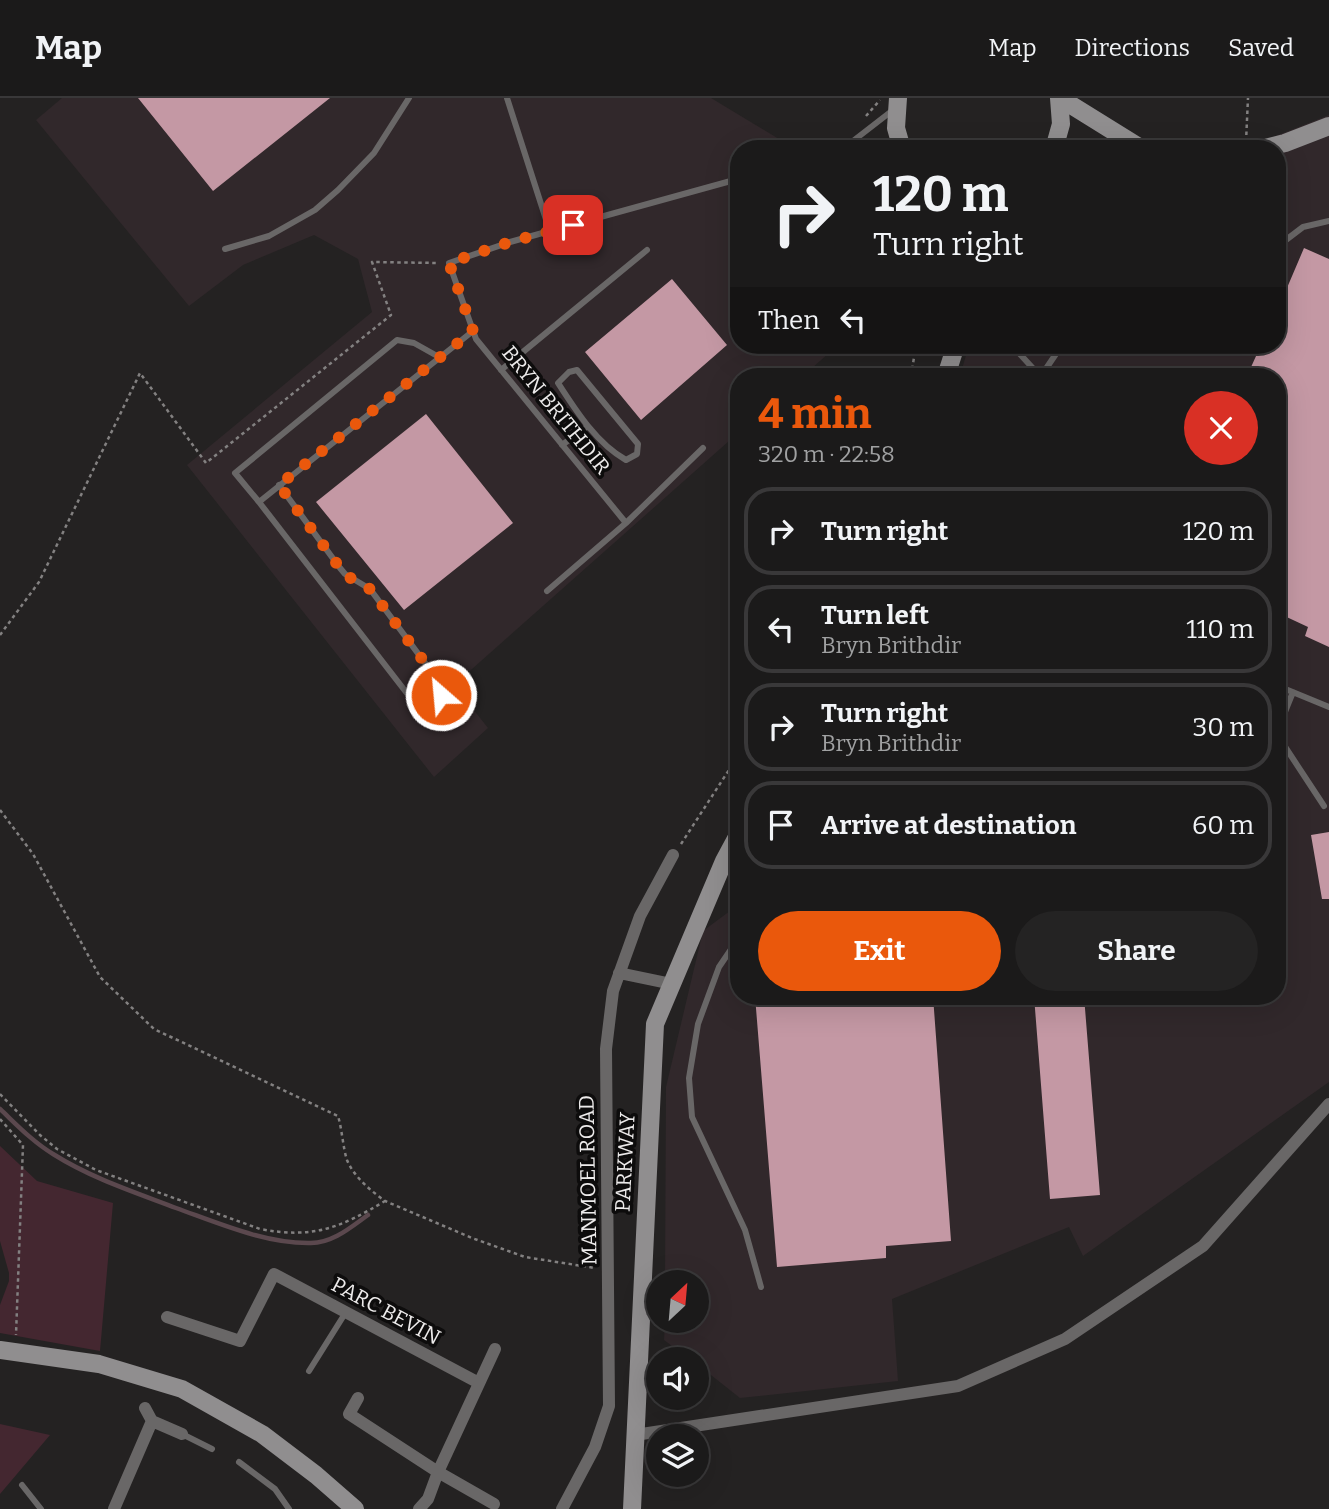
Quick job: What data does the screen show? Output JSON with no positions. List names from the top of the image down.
{
  "streets": {
    "main road": ["PARKWAY"],
    "street": ["MANMOEL ROAD", "PARC BEVIN"],
    "lane": ["BRYN BRITHDIR"]
  },
  "north": "top right",
  "page": {
    "header": "Map",
    "nav": ["Map", "Directions", "Saved"],
    "turn": ["120 m", "Turn right"],
    "then": "Then",
    "heading": ["4 min", "320 m · 22:58"],
    "list": [
      {
        "name": "Turn right",
        "value": "120 m"
      },
      {
        "name": "Turn left",
        "note": "Bryn Brithdir",
        "value": "110 m"
      },
      {
        "name": "Turn right",
        "note": "Bryn Brithdir",
        "value": "30 m"
      },
      {
        "name": "Arrive at destination",
        "value": "60 m"
      }
    ],
    "buttons": ["Exit", "Share"]
  }
}
